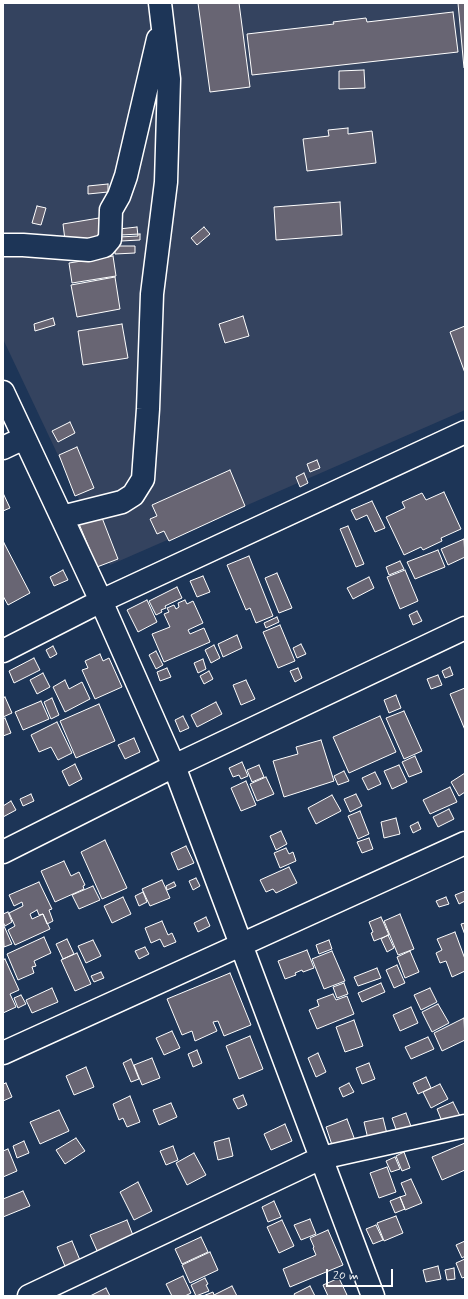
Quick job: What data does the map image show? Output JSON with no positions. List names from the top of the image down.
{
  "scale_bar": "20 m"
}
